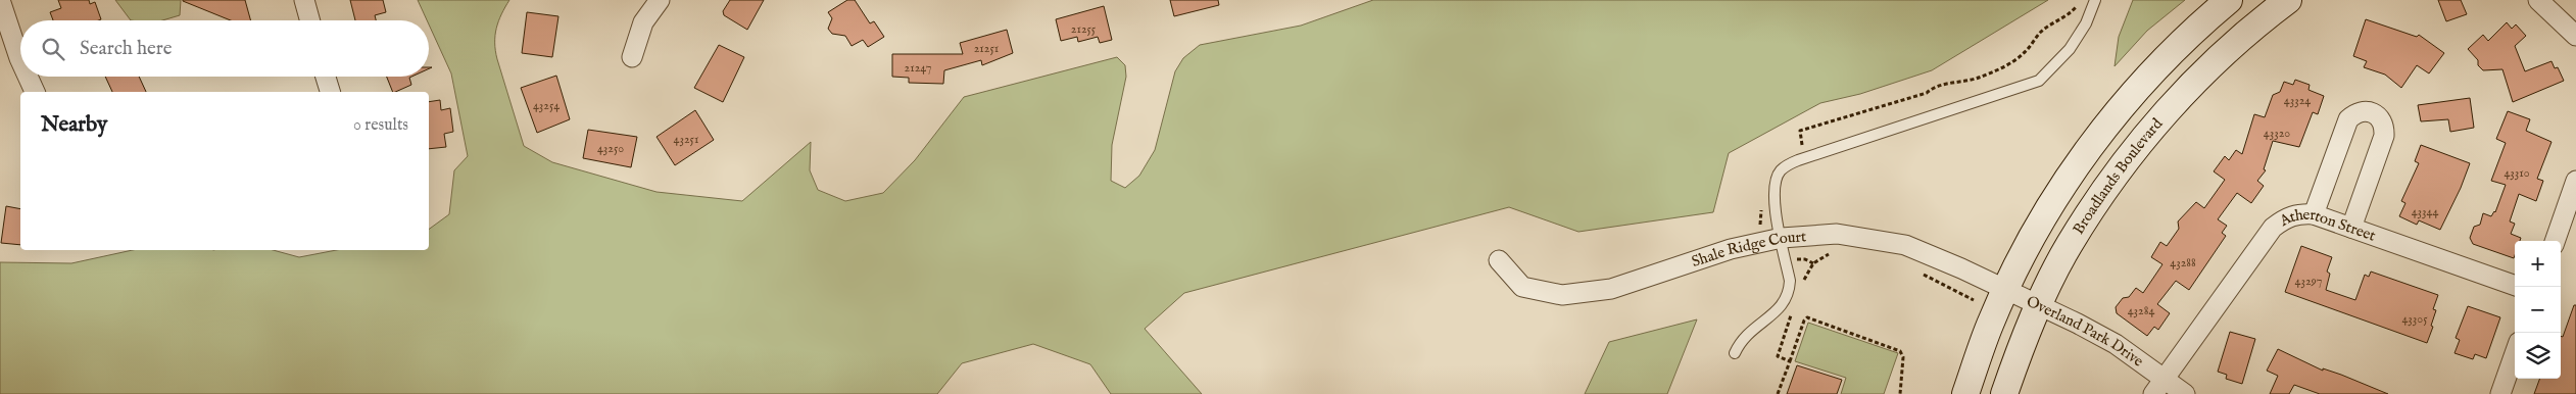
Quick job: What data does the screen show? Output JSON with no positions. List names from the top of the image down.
{
  "streets": {
    "main road": ["Broadlands Boulevard"],
    "street": ["Atherton Street", "Shale Ridge Court", "Overland Park Drive"]
  },
  "crossings": [
    ["Broadlands Boulevard", "Overland Park Drive"],
    ["Atherton Street", "Overland Park Drive"],
    ["Shale Ridge Court", "Overland Park Drive"]
  ],
  "house_numbers": [
    "21255",
    "21251",
    "21247",
    "43324",
    "43254",
    "43320",
    "43251",
    "43250",
    "43310",
    "43344",
    "43288",
    "43297",
    "43284",
    "43305"
  ],
  "page": {
    "search": "Search here",
    "heading": ["Nearby", "0 results"],
    "map_buttons": ["+", "−"]
  }
}
